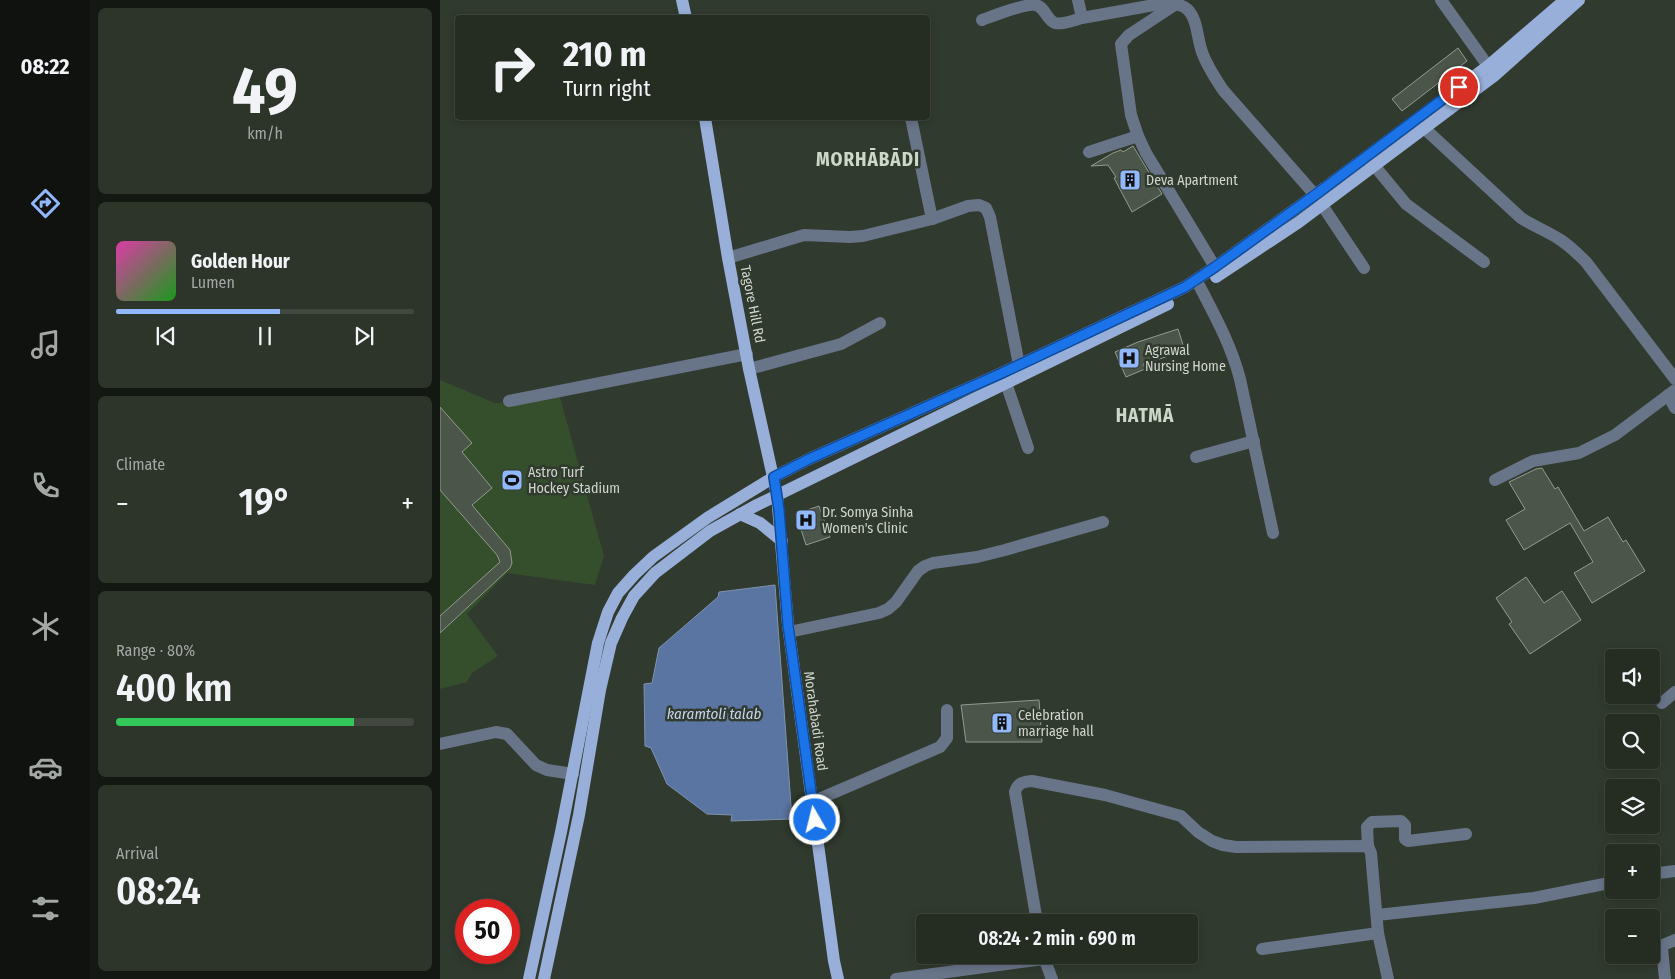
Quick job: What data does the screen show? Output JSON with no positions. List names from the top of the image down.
{
  "streets": {
    "main road": ["Tagore Hill Rd", "Morahabadi Road"]
  },
  "crossings": [
    ["Tagore Hill Rd", "Morahabadi Road"]
  ],
  "districts": ["MORHĀBĀDI", "HATMĀ"],
  "water": ["karamtoli talab"],
  "places": {
    "building": ["Deva Apartment", "Celebration marriage hall"],
    "hospital": ["Agrawal Nursing Home", "Dr. Somya Sinha Women's Clinic"],
    "sports": ["Astro Turf Hockey Stadium"]
  },
  "page": {
    "tabs": "08:22",
    "tile": [
      ["49", "km/h"],
      "Climate",
      ["Range · 80%", "400 km"],
      ["Arrival", "08:24"]
    ],
    "turn": ["210 m", "Turn right"],
    "song": ["Golden Hour", "Lumen"],
    "heat": ["−", "19°", "+"],
    "map_buttons": ["+", "−"],
    "limit": "50",
    "trip": "08:24 · 2 min · 690 m"
  }
}
